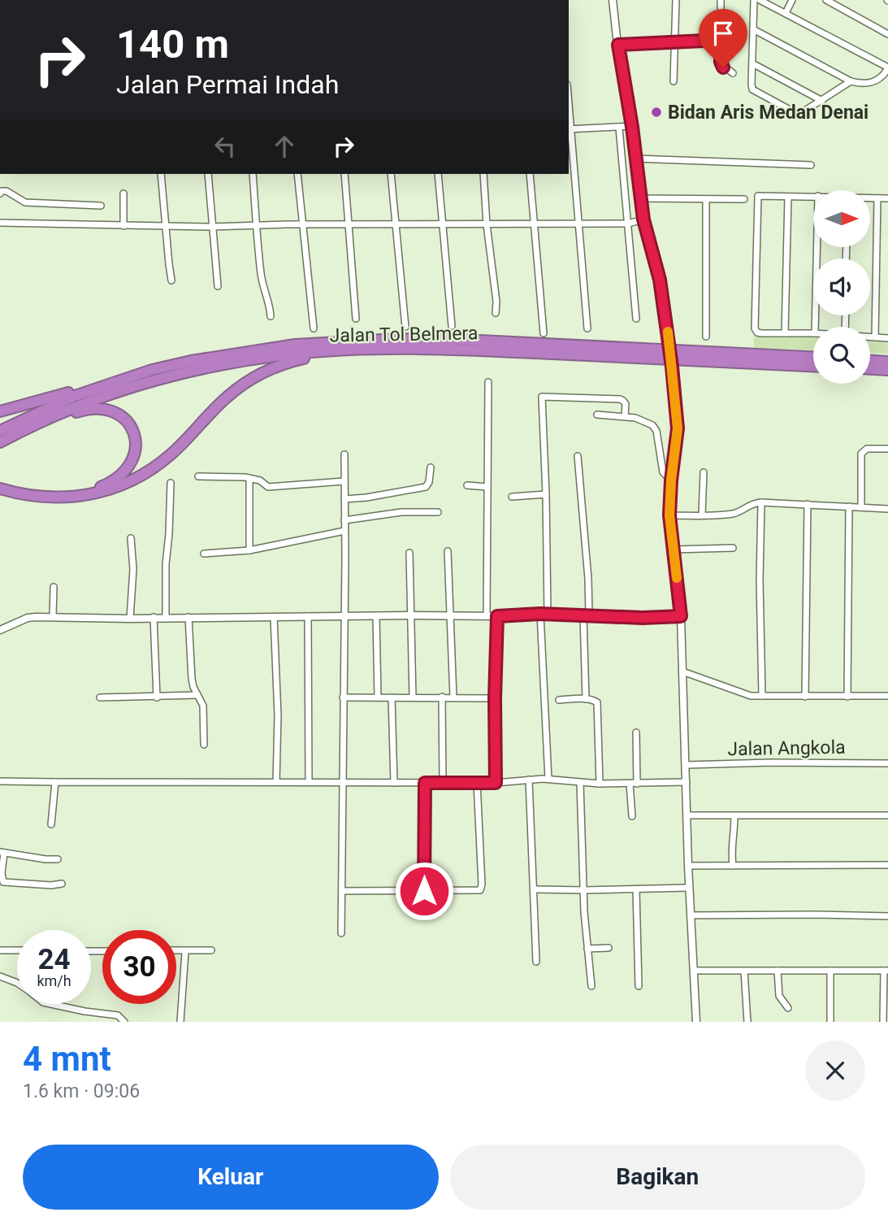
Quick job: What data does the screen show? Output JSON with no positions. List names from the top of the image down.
{
  "streets": {
    "highway": ["Jalan Tol Belmera"],
    "street": ["Jalan Angkola"]
  },
  "places": ["Bidan Aris Medan Denai"],
  "north": "right",
  "page": {
    "turn": ["140 m", "Jalan Permai Indah"],
    "speed": "24 km/h",
    "limit": "30",
    "heading": ["4 mnt", "1.6 km · 09:06"],
    "buttons": ["Keluar", "Bagikan"]
  }
}
